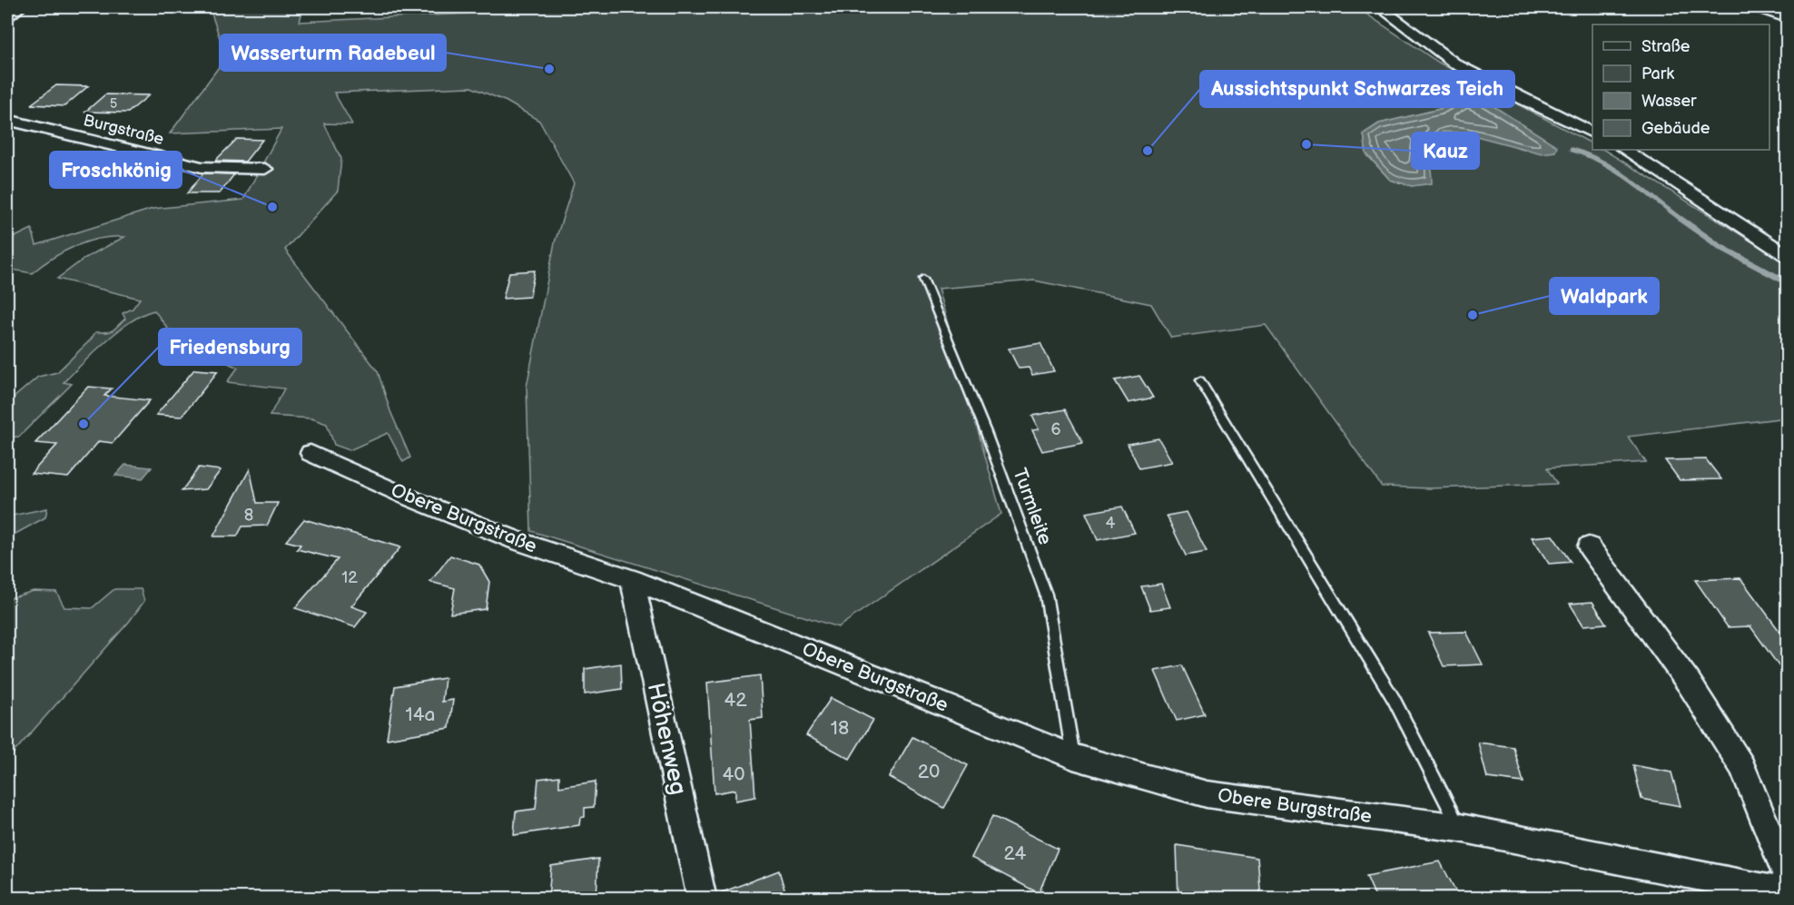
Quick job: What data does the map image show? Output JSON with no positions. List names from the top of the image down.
{
  "streets": {
    "street": ["Burgstraße", "Obere Burgstraße", "Höhenweg"],
    "lane": ["Turmleite"]
  },
  "crossings": [
    ["Turmleite", "Obere Burgstraße"],
    ["Obere Burgstraße", "Höhenweg"]
  ],
  "places": [
    "Wasserturm Radebeul",
    "Kauz",
    "Aussichtspunkt Schwarzes Teich",
    "Froschkönig",
    "Waldpark",
    "Friedensburg"
  ],
  "house_numbers": [
    "5",
    "6",
    "8",
    "4",
    "12",
    "42",
    "14a",
    "18",
    "20",
    "40",
    "24"
  ],
  "legend": [
    "Straße",
    "Park",
    "Wasser",
    "Gebäude"
  ]
}
